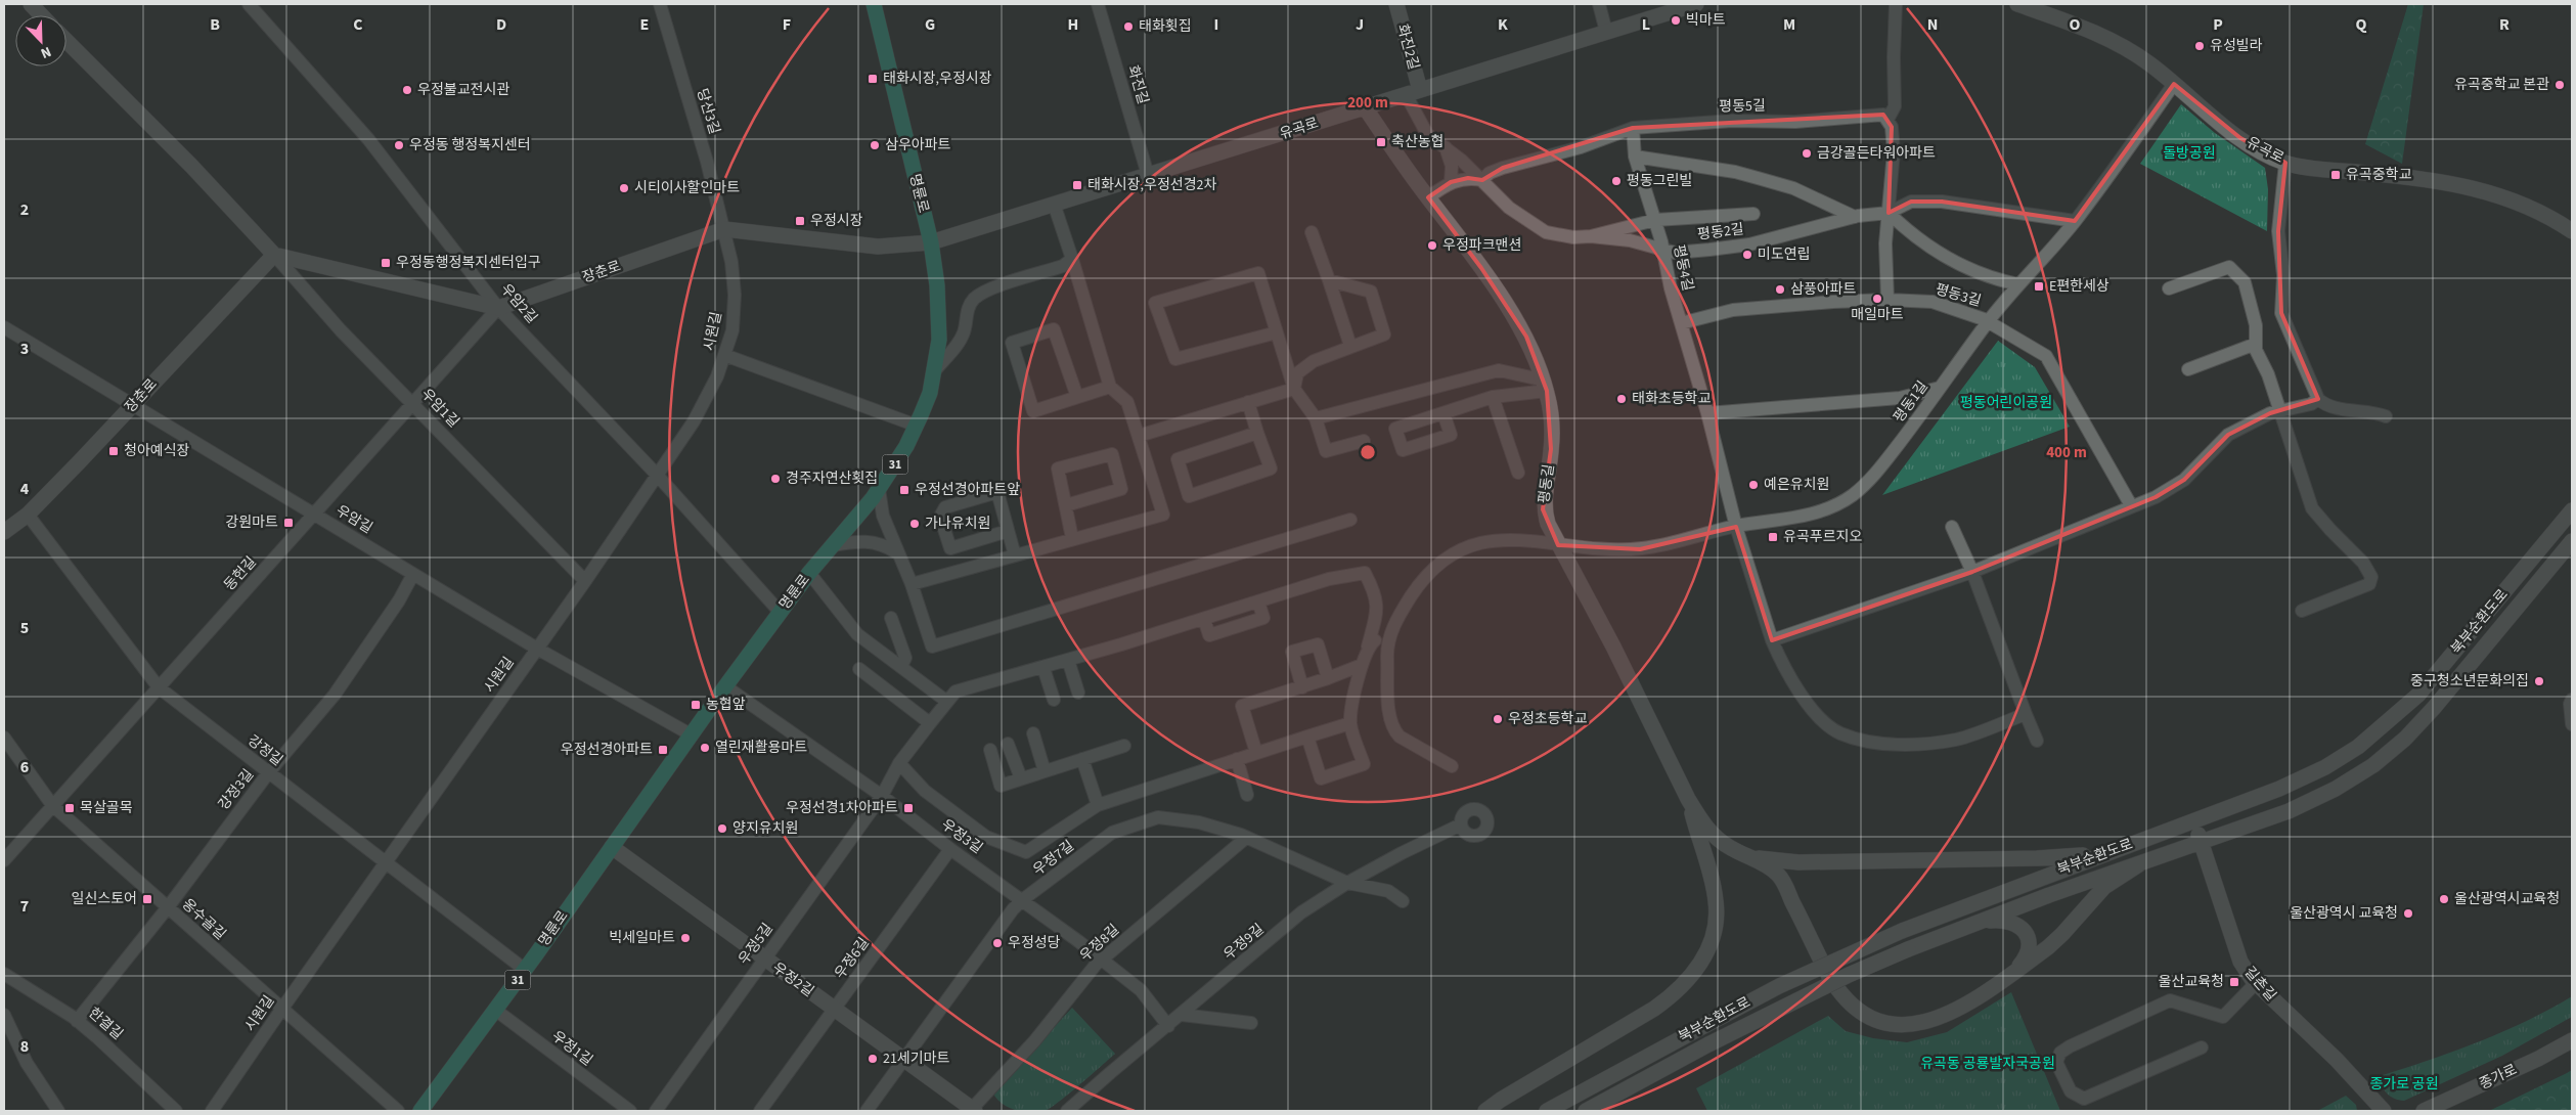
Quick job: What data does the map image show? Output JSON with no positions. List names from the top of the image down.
{
  "streets": {
    "main road": [
      "화진2길",
      "유곡로",
      "명륜로",
      "장춘로",
      "31",
      "평동길",
      "북부순환도로",
      "우정2길",
      "길촌길",
      "종가로"
    ],
    "street": [
      "화진길",
      "평동5길",
      "당산3길",
      "평동2길",
      "평동4길",
      "평동3길",
      "우암2길",
      "시원길",
      "평동1길",
      "우암1길",
      "우암길",
      "동헌길",
      "강정길",
      "강정3길",
      "우정3길",
      "우정7길",
      "옹수골길",
      "우정9길",
      "우정8길",
      "우정5길",
      "우정6길",
      "한결길",
      "우정1길"
    ]
  },
  "crossings": [
    ["화진2길", "유곡로"],
    ["화진2길", "평동2길"],
    ["화진길", "유곡로"],
    ["평동5길", "평동2길"],
    ["평동5길", "평동4길"],
    ["평동5길", "평동길"],
    ["당산3길", "장춘로"],
    ["당산3길", "시원길"],
    ["유곡로", "명륜로"],
    ["유곡로", "평동2길"],
    ["유곡로", "장춘로"],
    ["유곡로", "평동1길"],
    ["유곡로", "평동길"],
    ["명륜로", "장춘로"],
    ["명륜로", "우암2길"],
    ["명륜로", "우암길"],
    ["명륜로", "강정길"],
    ["명륜로", "우정3길"],
    ["명륜로", "우정2길"],
    ["명륜로", "우정1길"],
    ["평동2길", "평동4길"],
    ["평동2길", "평동1길"],
    ["평동4길", "평동3길"],
    ["평동4길", "평동1길"],
    ["장춘로", "우암2길"],
    ["장춘로", "시원길"],
    ["장춘로", "우암1길"],
    ["장춘로", "우암길"],
    ["장춘로", "동헌길"],
    ["장춘로", "강정길"],
    ["평동3길", "평동1길"],
    ["우암2길", "시원길"],
    ["우암2길", "동헌길"],
    ["시원길", "우암1길"],
    ["시원길", "우암길"],
    ["시원길", "강정길"],
    ["시원길", "옹수골길"],
    ["평동1길", "평동길"],
    ["우암1길", "동헌길"],
    ["우암길", "동헌길"],
    ["우암길", "강정3길"],
    ["동헌길", "강정길"],
    ["동헌길", "옹수골길"],
    ["북부순환도로", "길촌길"],
    ["강정길", "강정3길"],
    ["강정3길", "옹수골길"],
    ["강정3길", "한결길"],
    ["우정3길", "우정7길"],
    ["우정3길", "우정9길"],
    ["우정3길", "우정8길"],
    ["우정3길", "우정5길"],
    ["우정3길", "우정6길"],
    ["우정7길", "우정9길"],
    ["우정7길", "우정8길"],
    ["우정7길", "우정2길"],
    ["우정8길", "우정2길"],
    ["우정5길", "우정2길"],
    ["우정6길", "우정2길"]
  ],
  "parks": [
    "돌방공원",
    "평동어린이공원",
    "유곡동 공룡발자국공원",
    "종가로 공원"
  ],
  "places": {
    "other": [
      "빅마트",
      "태화횟집",
      "유성빌라",
      "유곡중학교 본관",
      "우정불교전시관",
      "우정동 행정복지센터",
      "삼우아파트",
      "금강골든타워아파트",
      "평동그린빌",
      "시티이사할인마트",
      "우정파크맨션",
      "미도연립",
      "삼풍아파트",
      "매일마트",
      "태화초등학교",
      "경주자연산횟집",
      "예은유치원",
      "가나유치원",
      "중구청소년문화의집",
      "우정초등학교",
      "열린재활용마트",
      "양지유치원",
      "울산광역시교육청",
      "울산광역시 교육청",
      "빅세일마트",
      "우정성당",
      "21세기마트"
    ],
    "transit": [
      "태화시장,우정시장",
      "축산농협",
      "유곡중학교",
      "태화시장,우정선경2차",
      "우정시장",
      "우정동행정복지센터입구",
      "E편한세상",
      "청아예식장",
      "우정선경아파트앞",
      "강원마트",
      "유곡푸르지오",
      "농협앞",
      "우정선경아파트",
      "목살골목",
      "우정선경1차아파트",
      "일신스토어",
      "울산교육청"
    ]
  },
  "north": "bottom right",
  "grid": {
    "columns": [
      "B",
      "C",
      "D",
      "E",
      "F",
      "G",
      "H",
      "I",
      "J",
      "K",
      "L",
      "M",
      "N",
      "O",
      "P",
      "Q",
      "R"
    ],
    "rows": [
      "2",
      "3",
      "4",
      "5",
      "6",
      "7",
      "8"
    ]
  },
  "rings": ["200 m", "400 m"]
}
